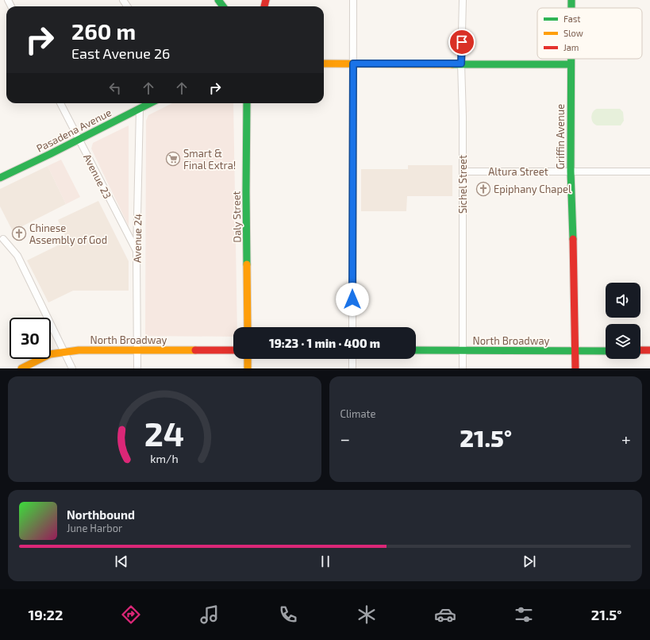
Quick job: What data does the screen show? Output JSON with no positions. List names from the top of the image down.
{
  "streets": {
    "main road": [
      "Pasadena Avenue",
      "Griffin Avenue",
      "Daly Street",
      "North Broadway"
    ],
    "street": [
      "Altura Street",
      "Avenue 23",
      "Sichel Street",
      "Avenue 24"
    ]
  },
  "crossings": [
    ["Pasadena Avenue", "Avenue 23"],
    ["Pasadena Avenue", "Avenue 24"],
    ["Griffin Avenue", "Altura Street"],
    ["Griffin Avenue", "North Broadway"],
    ["Altura Street", "Sichel Street"],
    ["Avenue 23", "Avenue 24"],
    ["Sichel Street", "North Broadway"],
    ["Avenue 24", "North Broadway"]
  ],
  "places": {
    "supermarket": ["Smart & Final Extra!"],
    "church": ["Epiphany Chapel", "Chinese Assembly of God"]
  },
  "legend": ["Fast", "Slow", "Jam"],
  "page": {
    "turn": ["260 m", "East Avenue 26"],
    "limit": "30",
    "trip": "19:23 · 1 min · 400 m",
    "tile": "Climate",
    "heat": ["−", "21.5°", "+"],
    "song": ["Northbound", "June Harbor"],
    "tabs": ["19:22", "21.5°"],
    "gauge": ["24", "km/h"]
  }
}
